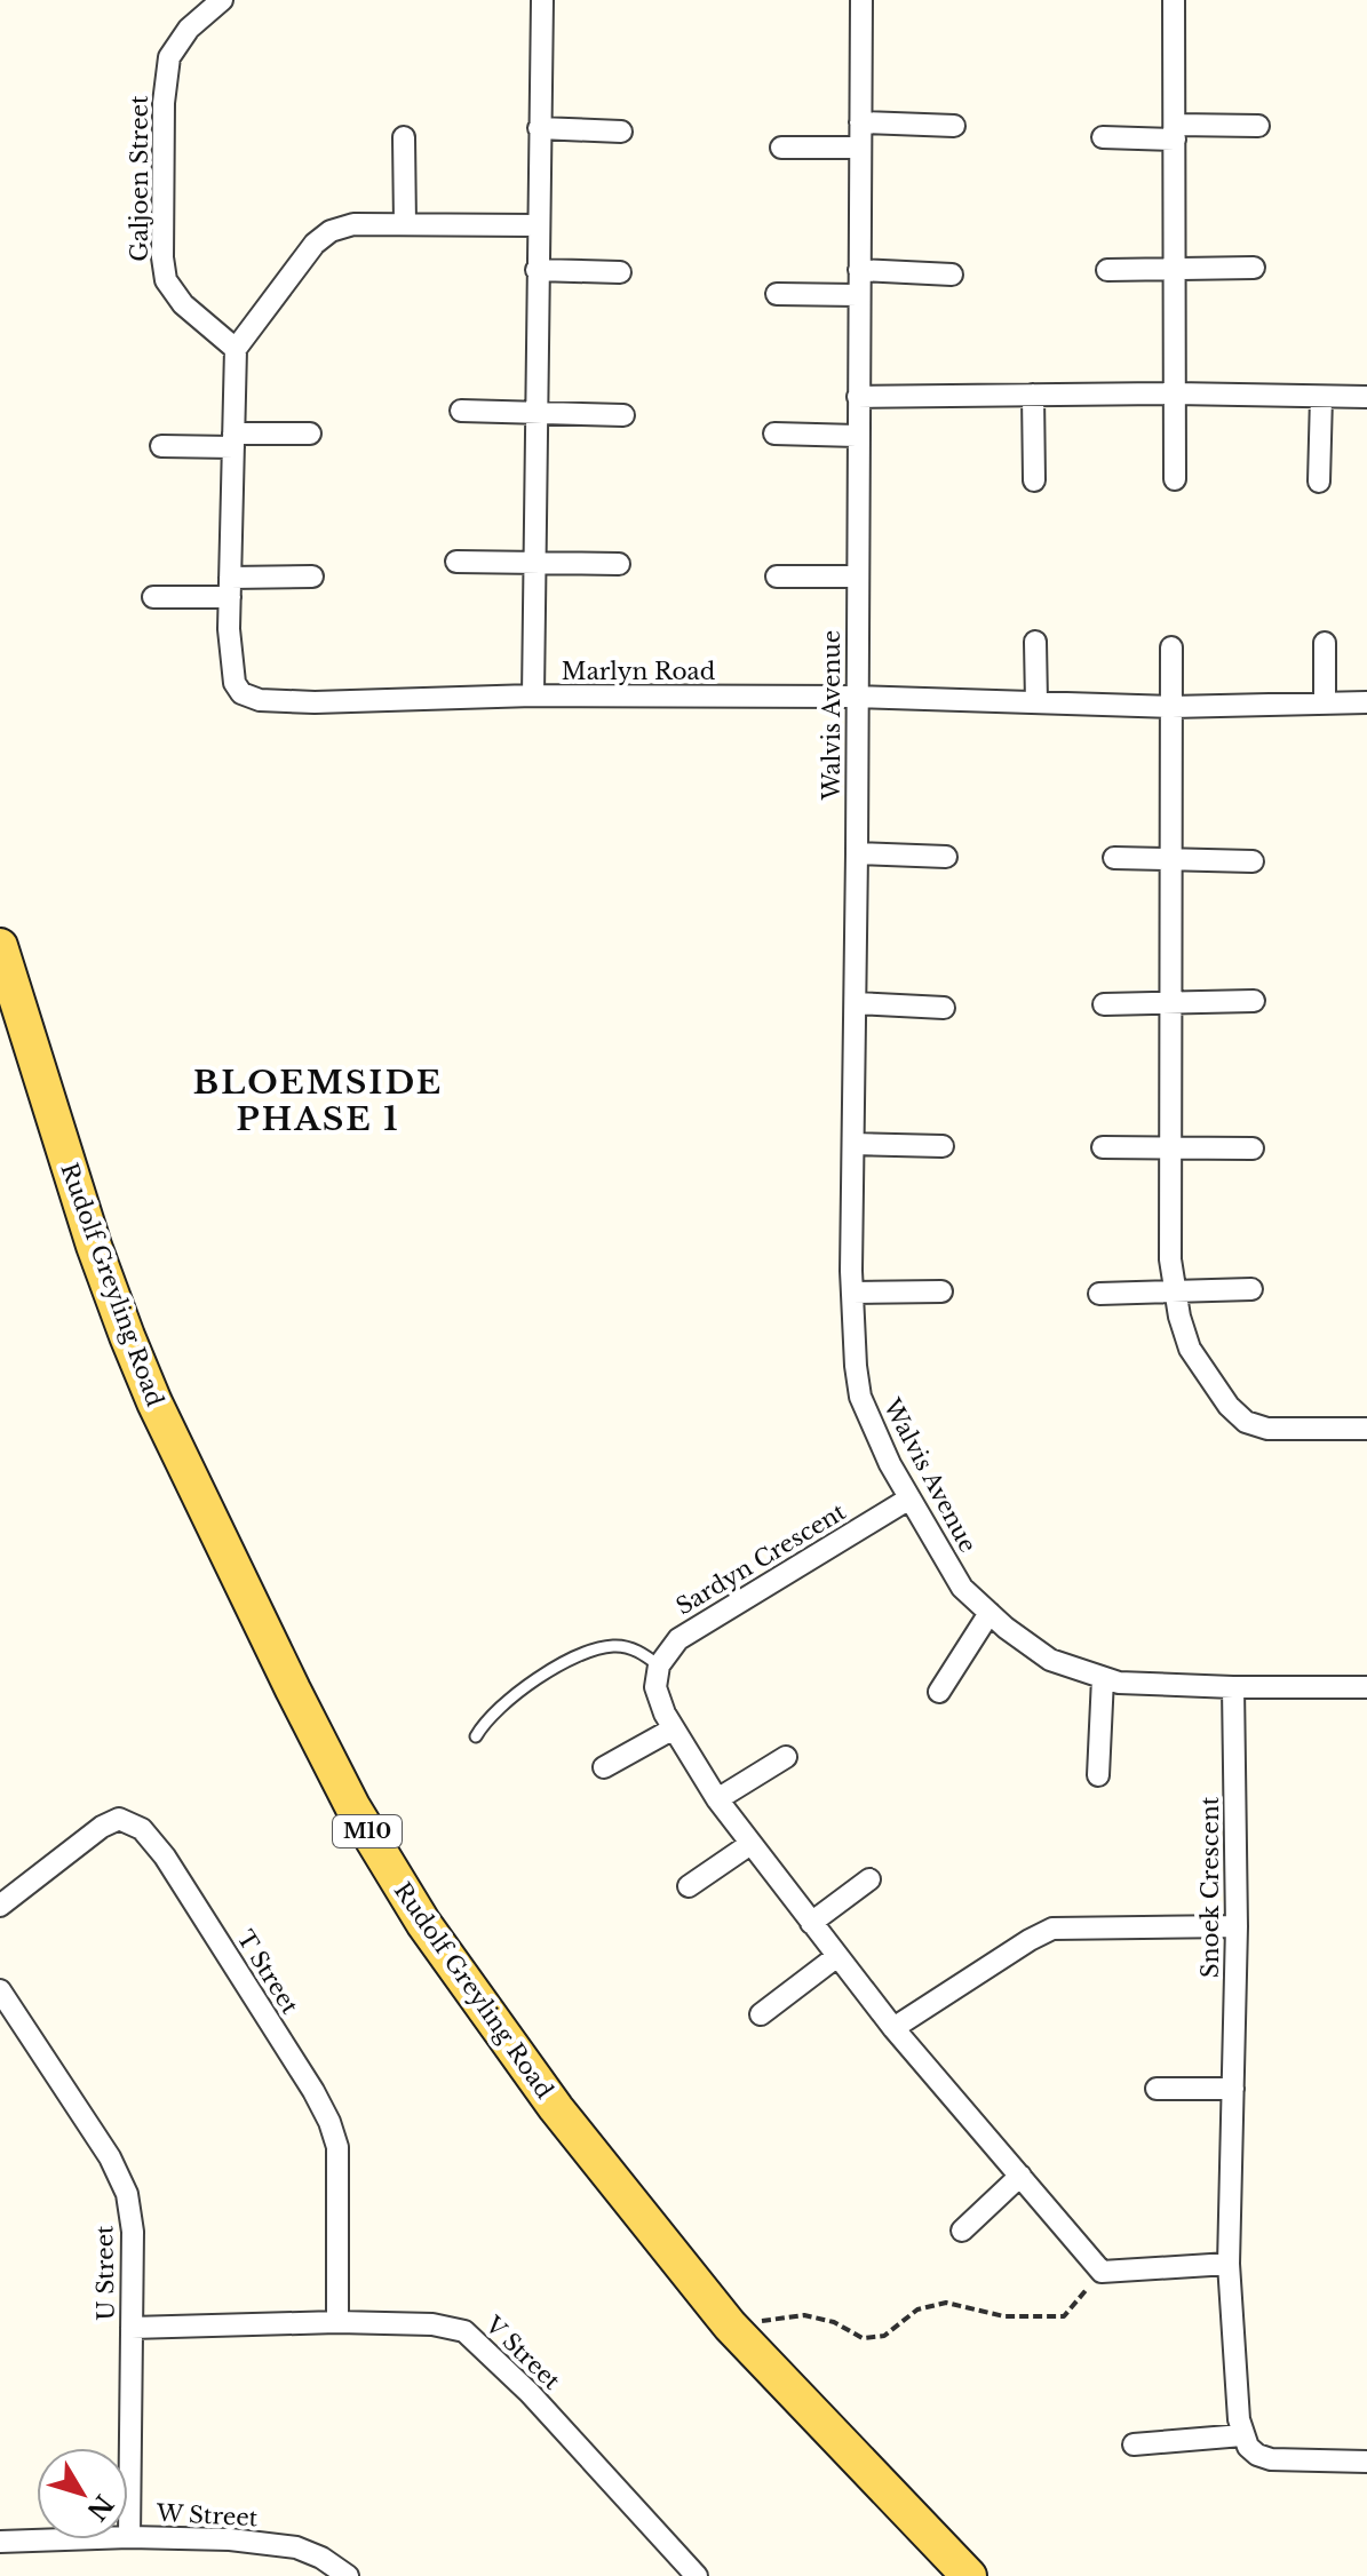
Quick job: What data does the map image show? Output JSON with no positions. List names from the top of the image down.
{
  "streets": {
    "main road": ["Rudolf Greyling Road", "M10"],
    "street": [
      "Galjoen Street",
      "Marlyn Road",
      "Walvis Avenue",
      "Sardyn Crescent",
      "Snoek Crescent",
      "T Street",
      "U Street",
      "V Street",
      "W Street"
    ]
  },
  "crossings": [
    ["Marlyn Road", "Walvis Avenue"],
    ["Walvis Avenue", "Sardyn Crescent"],
    ["Walvis Avenue", "Snoek Crescent"],
    ["T Street", "V Street"],
    ["U Street", "V Street"],
    ["U Street", "W Street"]
  ],
  "districts": ["BLOEMSIDE PHASE 1"],
  "north": "bottom right"
}
